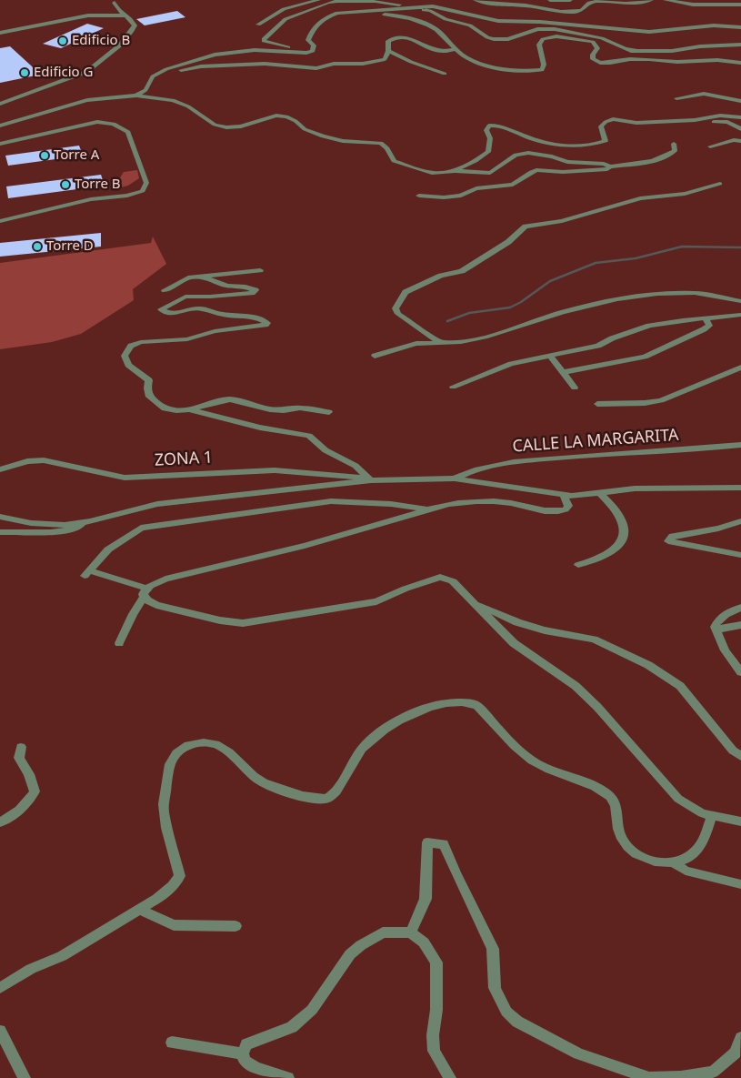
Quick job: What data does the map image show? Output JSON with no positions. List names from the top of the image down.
{
  "streets": {
    "street": ["CALLE LA MARGARITA", "ZONA 1"]
  },
  "places": [
    "Edificio B",
    "Edificio G",
    "Torre A",
    "Torre B",
    "Torre D"
  ]
}
